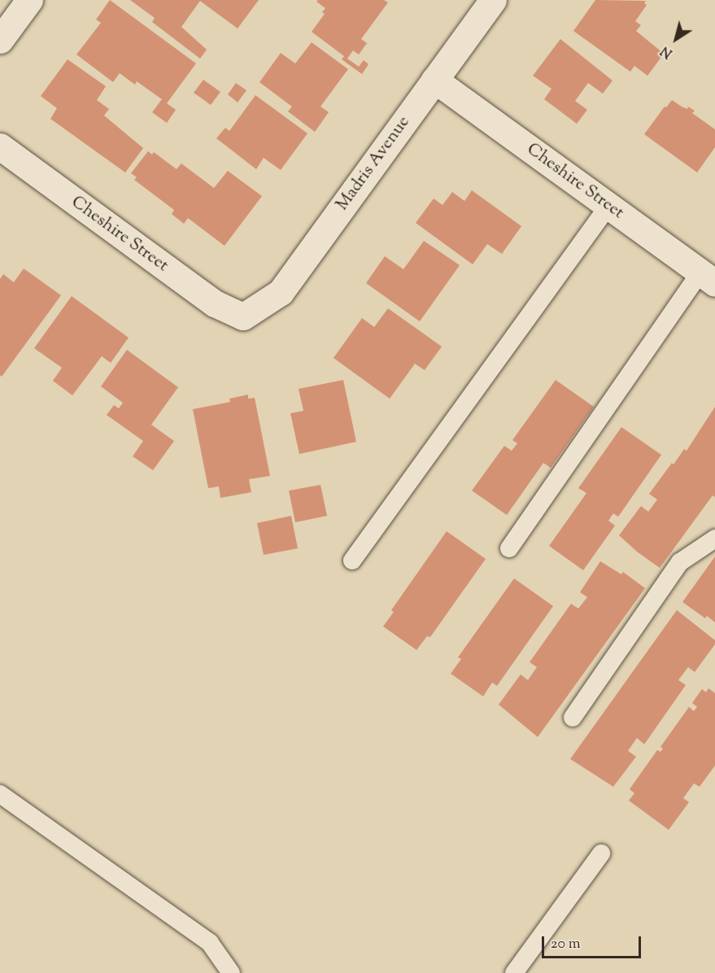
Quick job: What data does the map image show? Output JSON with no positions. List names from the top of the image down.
{
  "streets": {
    "street": ["Madris Avenue", "Cheshire Street"]
  },
  "crossings": [
    ["Madris Avenue", "Cheshire Street"]
  ],
  "scale_bar": "20 m",
  "north": "bottom left"
}
